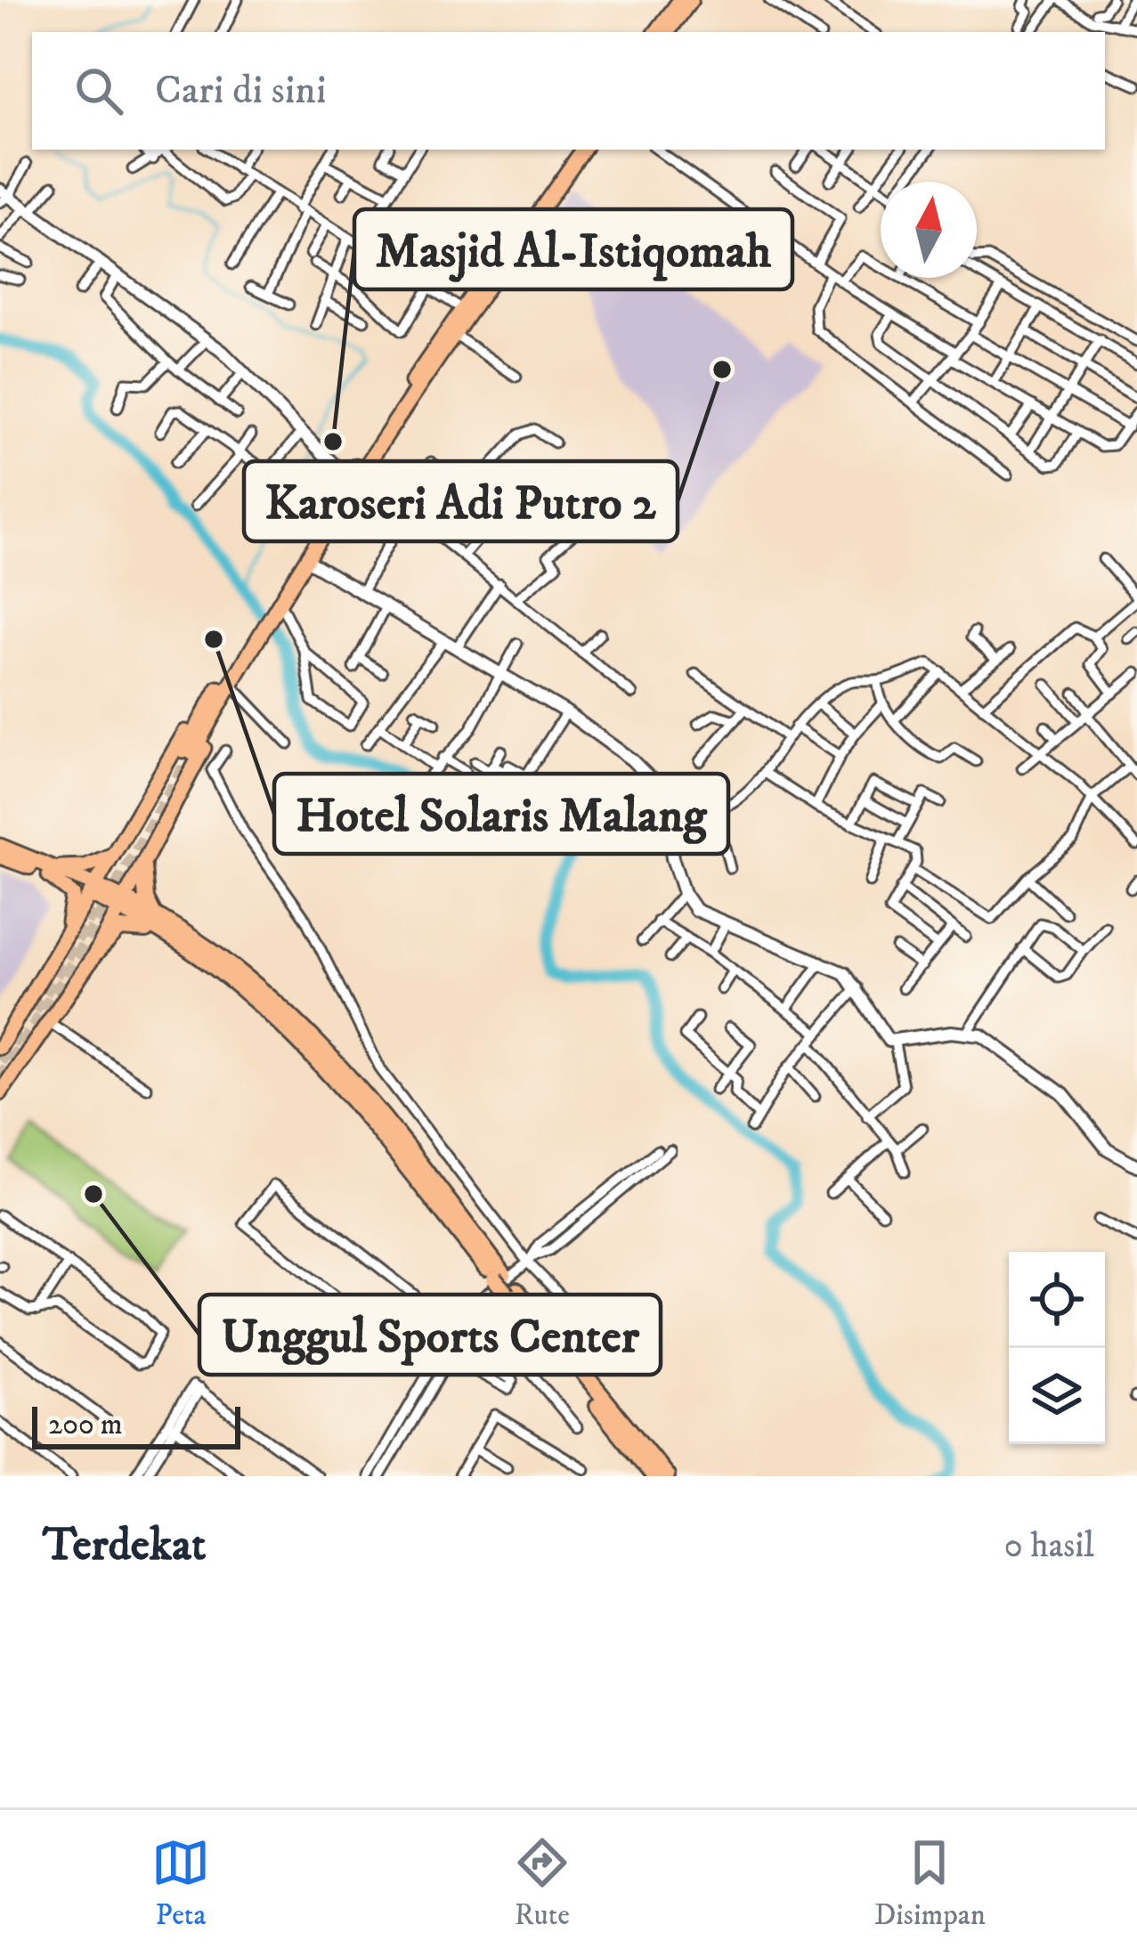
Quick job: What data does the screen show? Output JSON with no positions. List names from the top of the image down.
{
  "places": [
    "Karoseri Adi Putro 2",
    "Masjid Al-Istiqomah",
    "Hotel Solaris Malang",
    "Unggul Sports Center"
  ],
  "scale_bar": "200 m",
  "north": "top",
  "page": {
    "search": "Cari di sini",
    "scale": "200 m",
    "heading": ["Terdekat", "0 hasil"],
    "nav": ["Peta", "Rute", "Disimpan"]
  }
}
